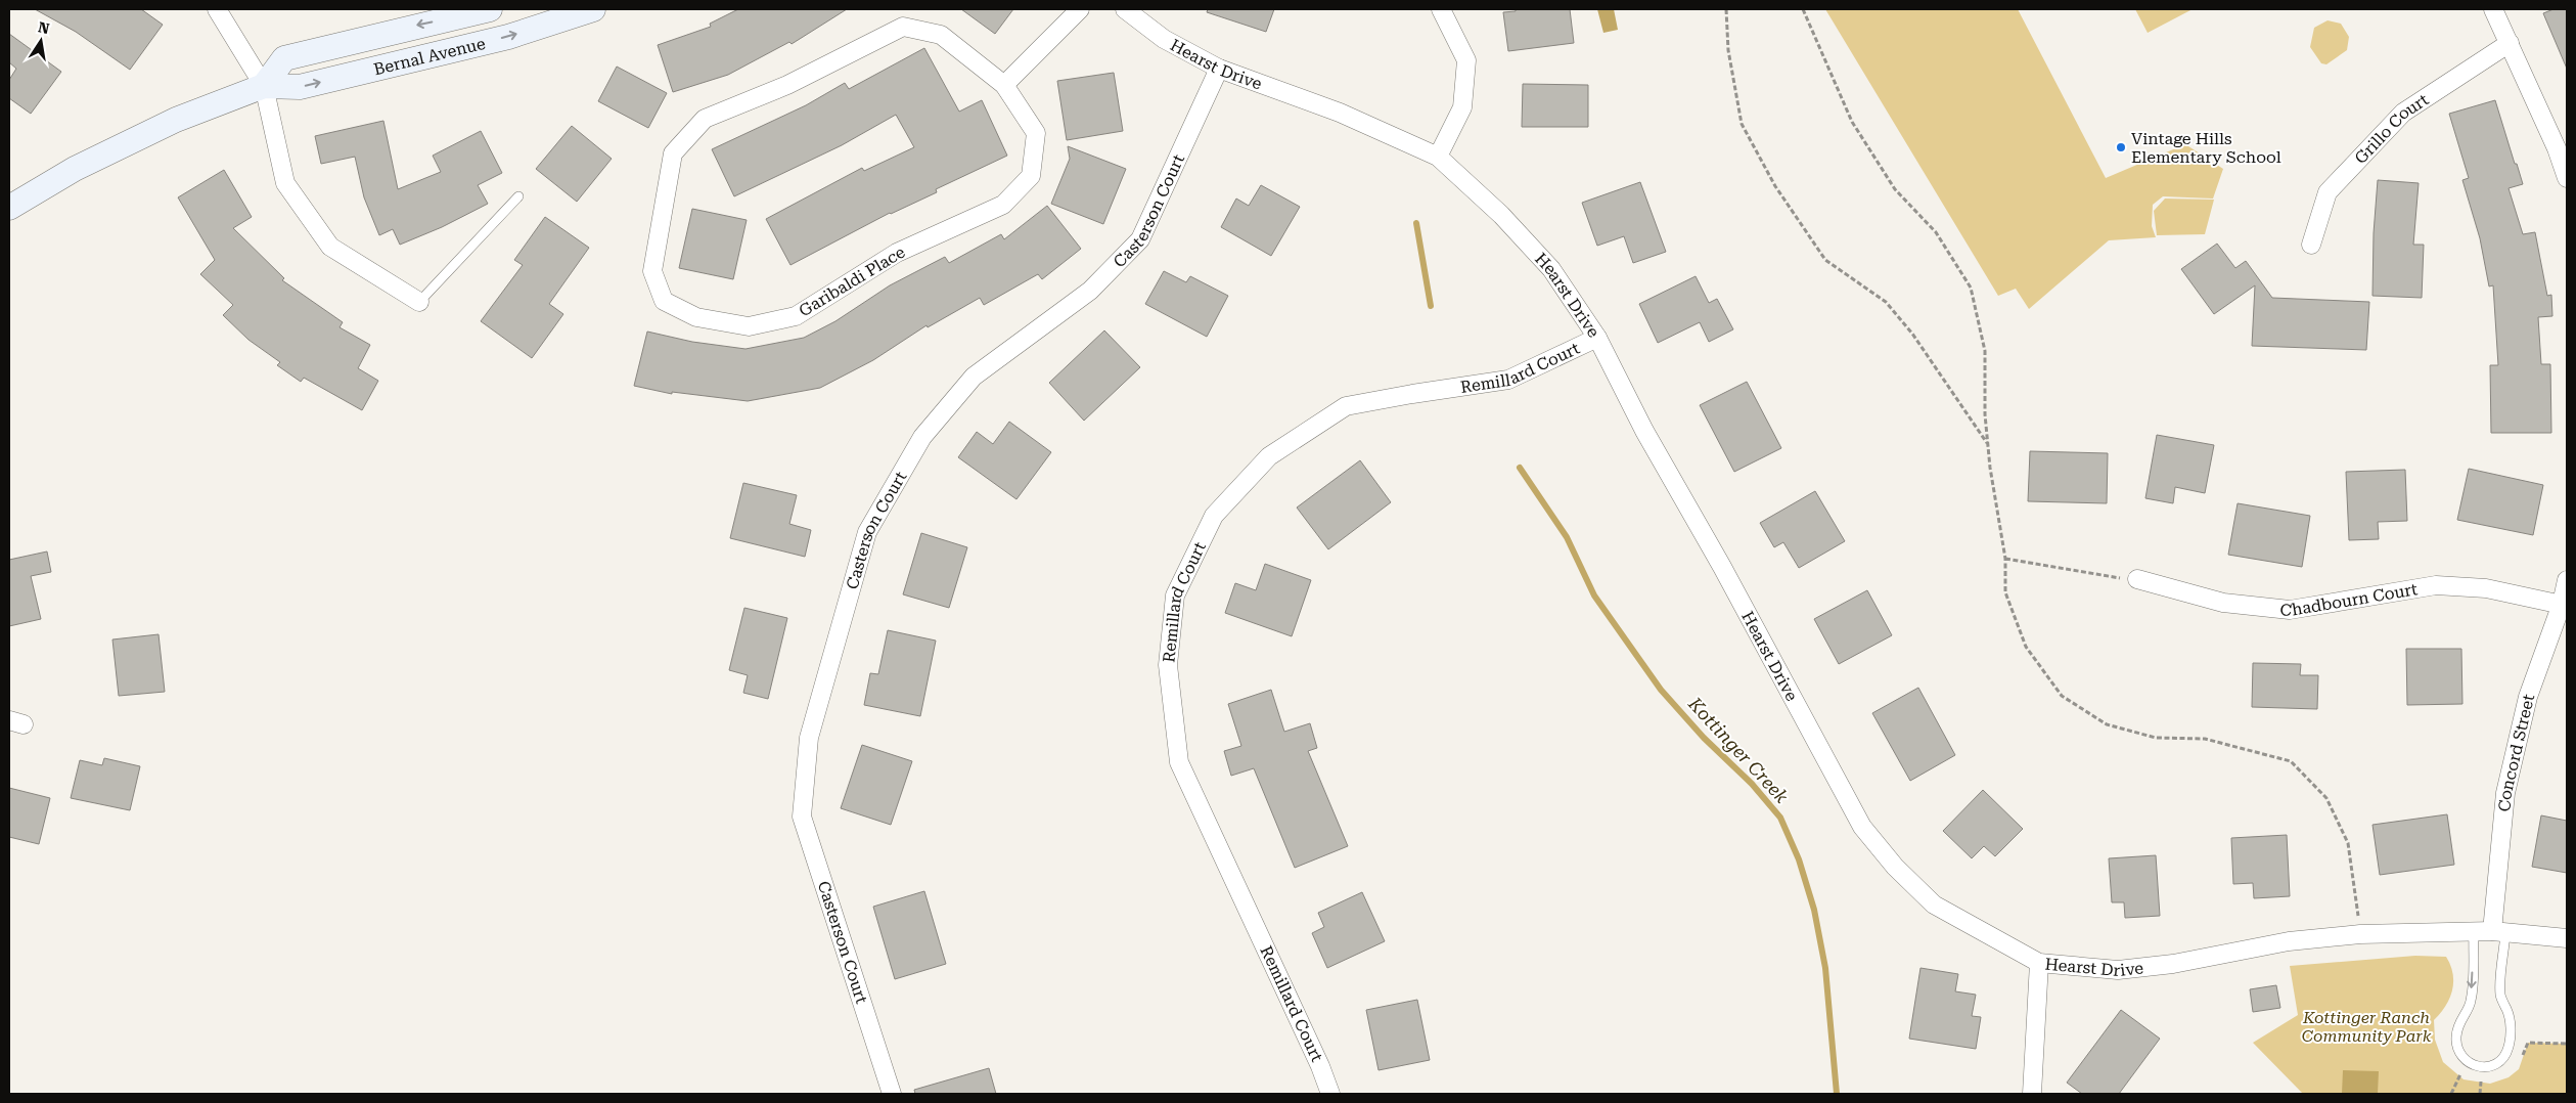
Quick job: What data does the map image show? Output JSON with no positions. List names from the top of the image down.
{
  "streets": {
    "main road": ["Bernal Avenue"],
    "street": [
      "Hearst Drive",
      "Grillo Court",
      "Casterson Court",
      "Garibaldi Place",
      "Remillard Court",
      "Chadbourn Court",
      "Concord Street"
    ]
  },
  "crossings": [
    ["Hearst Drive", "Casterson Court"],
    ["Hearst Drive", "Remillard Court"],
    ["Hearst Drive", "Concord Street"],
    ["Chadbourn Court", "Concord Street"]
  ],
  "water": ["Kottinger Creek"],
  "parks": ["Kottinger Ranch Community Park"],
  "places": ["Vintage Hills Elementary School"],
  "north": "top"
}
